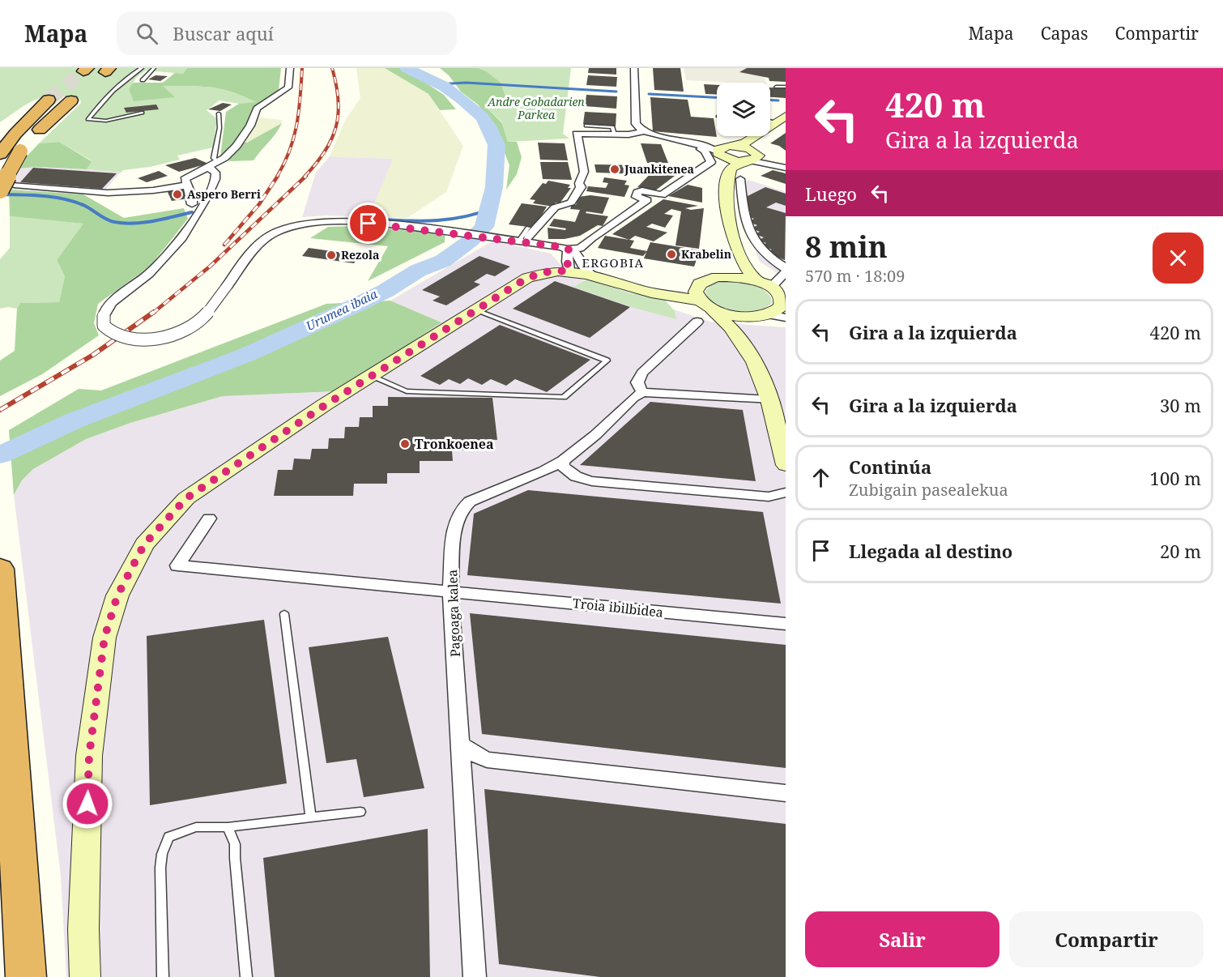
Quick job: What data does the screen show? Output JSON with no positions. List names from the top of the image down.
{
  "streets": {
    "street": ["Troia ibilbidea", "Pagoaga kalea"]
  },
  "crossings": [
    ["Troia ibilbidea", "Pagoaga kalea"]
  ],
  "districts": ["ERGOBIA"],
  "water": ["Urumea ibaia"],
  "parks": ["Andre Gobadarien Parkea"],
  "places": [
    "Juankitenea",
    "Aspero Berri",
    "Krabelin",
    "Rezola",
    "Tronkoenea"
  ],
  "page": {
    "header": "Mapa",
    "search": "Buscar aquí",
    "nav": ["Mapa", "Capas", "Compartir"],
    "turn": ["420 m", "Gira a la izquierda"],
    "then": "Luego",
    "heading": ["8 min", "570 m · 18:09"],
    "list": [
      {
        "name": "Gira a la izquierda",
        "value": "420 m"
      },
      {
        "name": "Gira a la izquierda",
        "value": "30 m"
      },
      {
        "name": "Continúa",
        "note": "Zubigain pasealekua",
        "value": "100 m"
      },
      {
        "name": "Llegada al destino",
        "value": "20 m"
      }
    ],
    "buttons": ["Salir", "Compartir"]
  }
}
